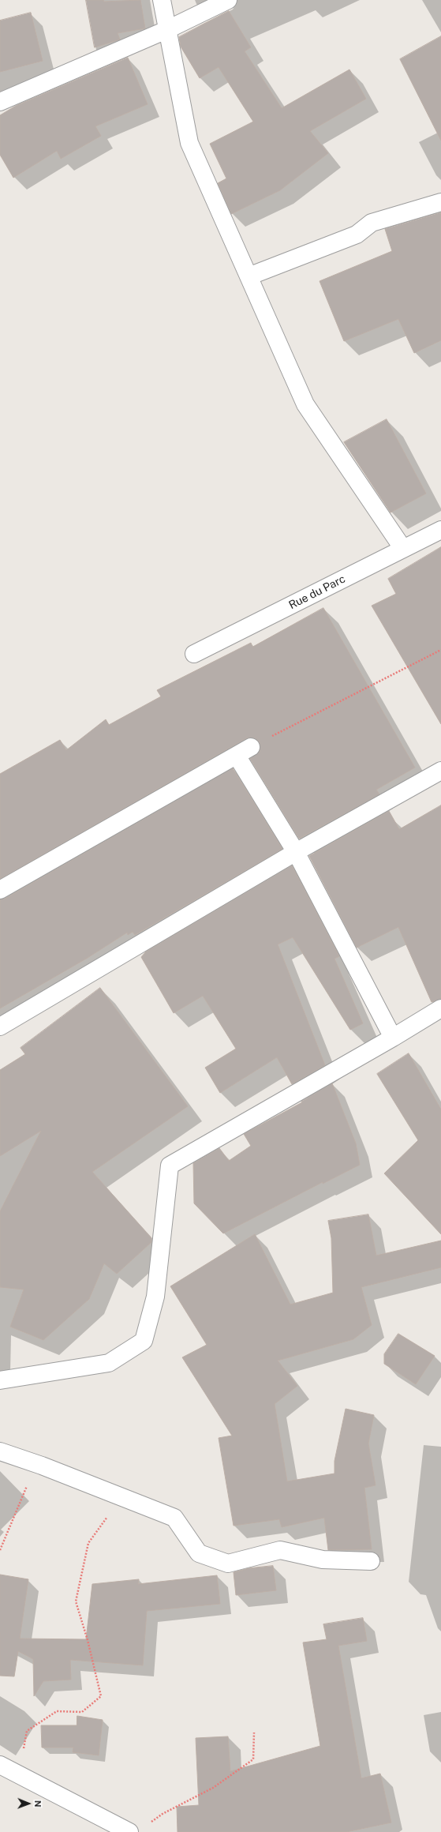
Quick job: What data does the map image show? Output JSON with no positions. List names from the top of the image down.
{
  "streets": {
    "street": ["Rue du Parc"]
  },
  "north": "right"
}
